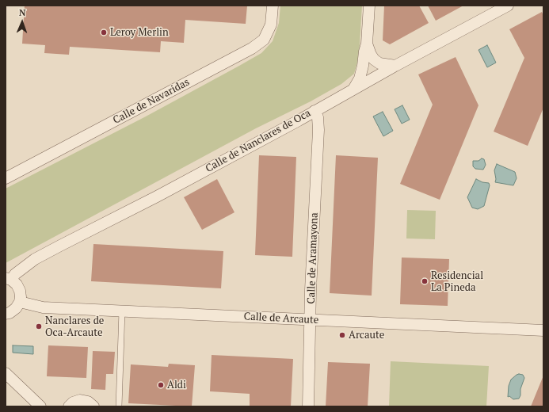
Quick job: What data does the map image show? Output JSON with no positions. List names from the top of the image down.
{
  "streets": {
    "street": [
      "Calle de Navaridas",
      "Calle de Nanclares de Oca",
      "Calle de Aramayona",
      "Calle de Arcaute"
    ]
  },
  "crossings": [
    ["Calle de Nanclares de Oca", "Calle de Aramayona"],
    ["Calle de Aramayona", "Calle de Arcaute"]
  ],
  "places": [
    "Leroy Merlin",
    "Residencial La Pineda",
    "Nanclares de Oca-Arcaute",
    "Arcaute",
    "Aldi"
  ],
  "north": "top"
}
